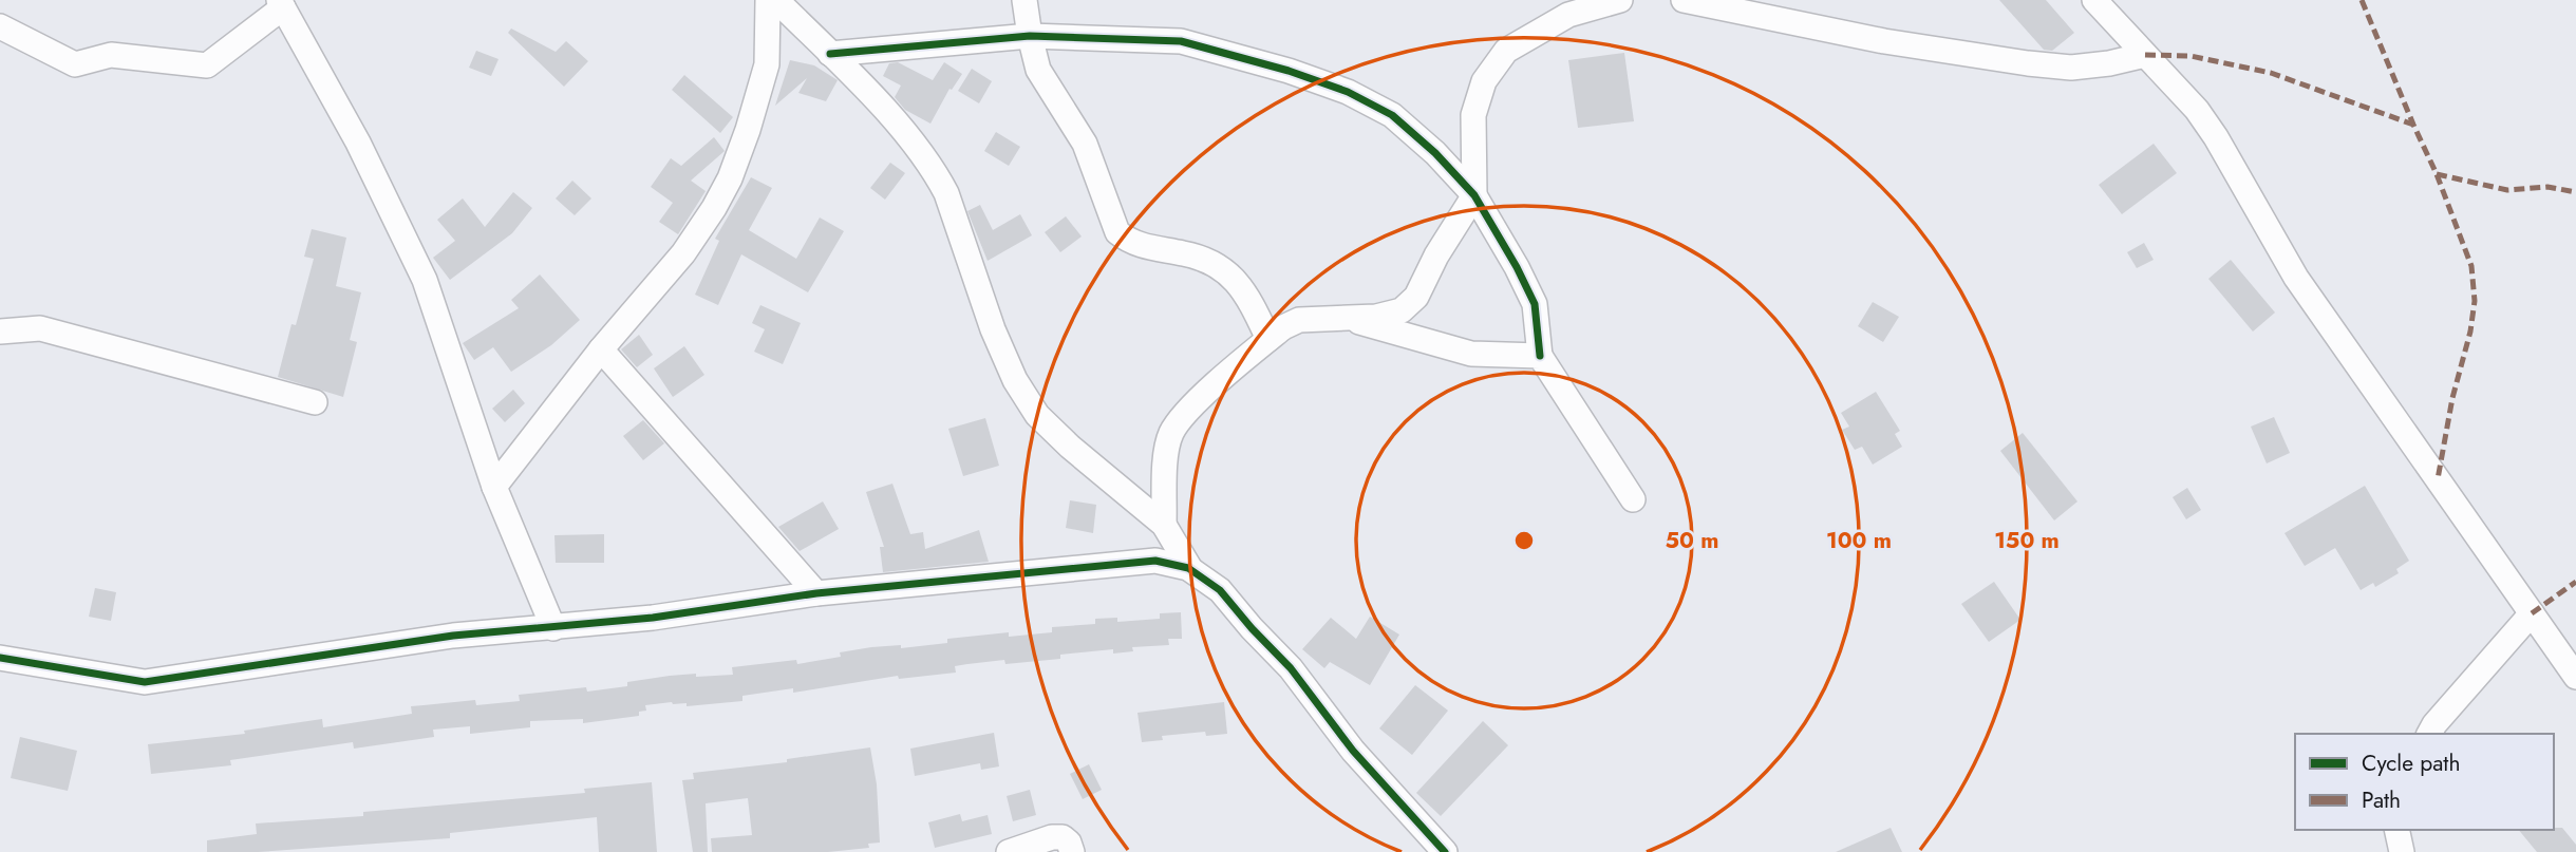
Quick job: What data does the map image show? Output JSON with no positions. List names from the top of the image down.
{
  "legend": ["Cycle path", "Path"],
  "rings": ["50 m", "100 m", "150 m"]
}
